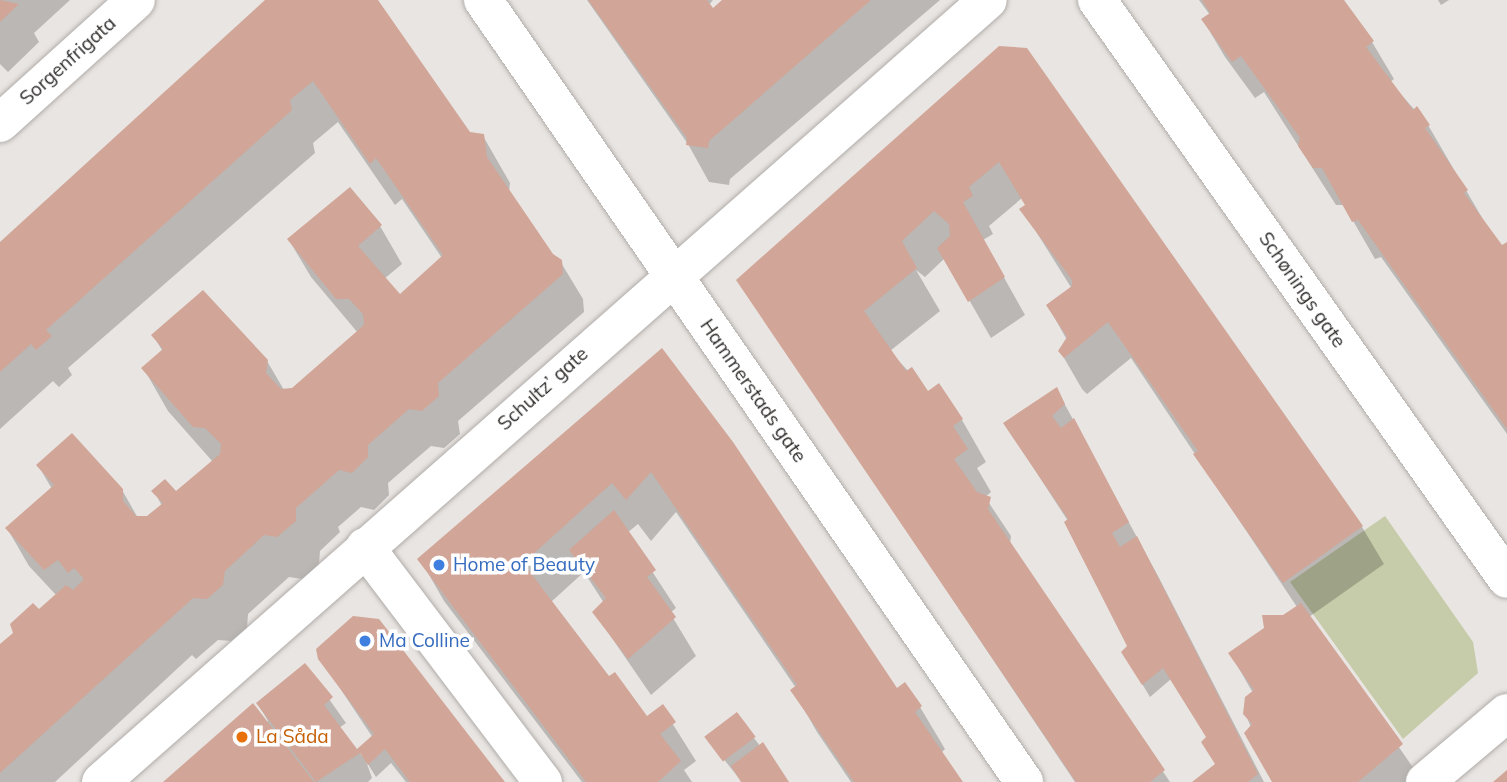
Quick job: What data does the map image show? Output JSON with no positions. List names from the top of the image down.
{
  "streets": {
    "street": [
      "Sorgenfrigata",
      "Schønings gate",
      "Schultz’ gate",
      "Hammerstads gate"
    ]
  },
  "crossings": [
    ["Schultz’ gate", "Hammerstads gate"]
  ],
  "places": ["Home of Beauty", "Ma Colline", "La Såda"]
}
